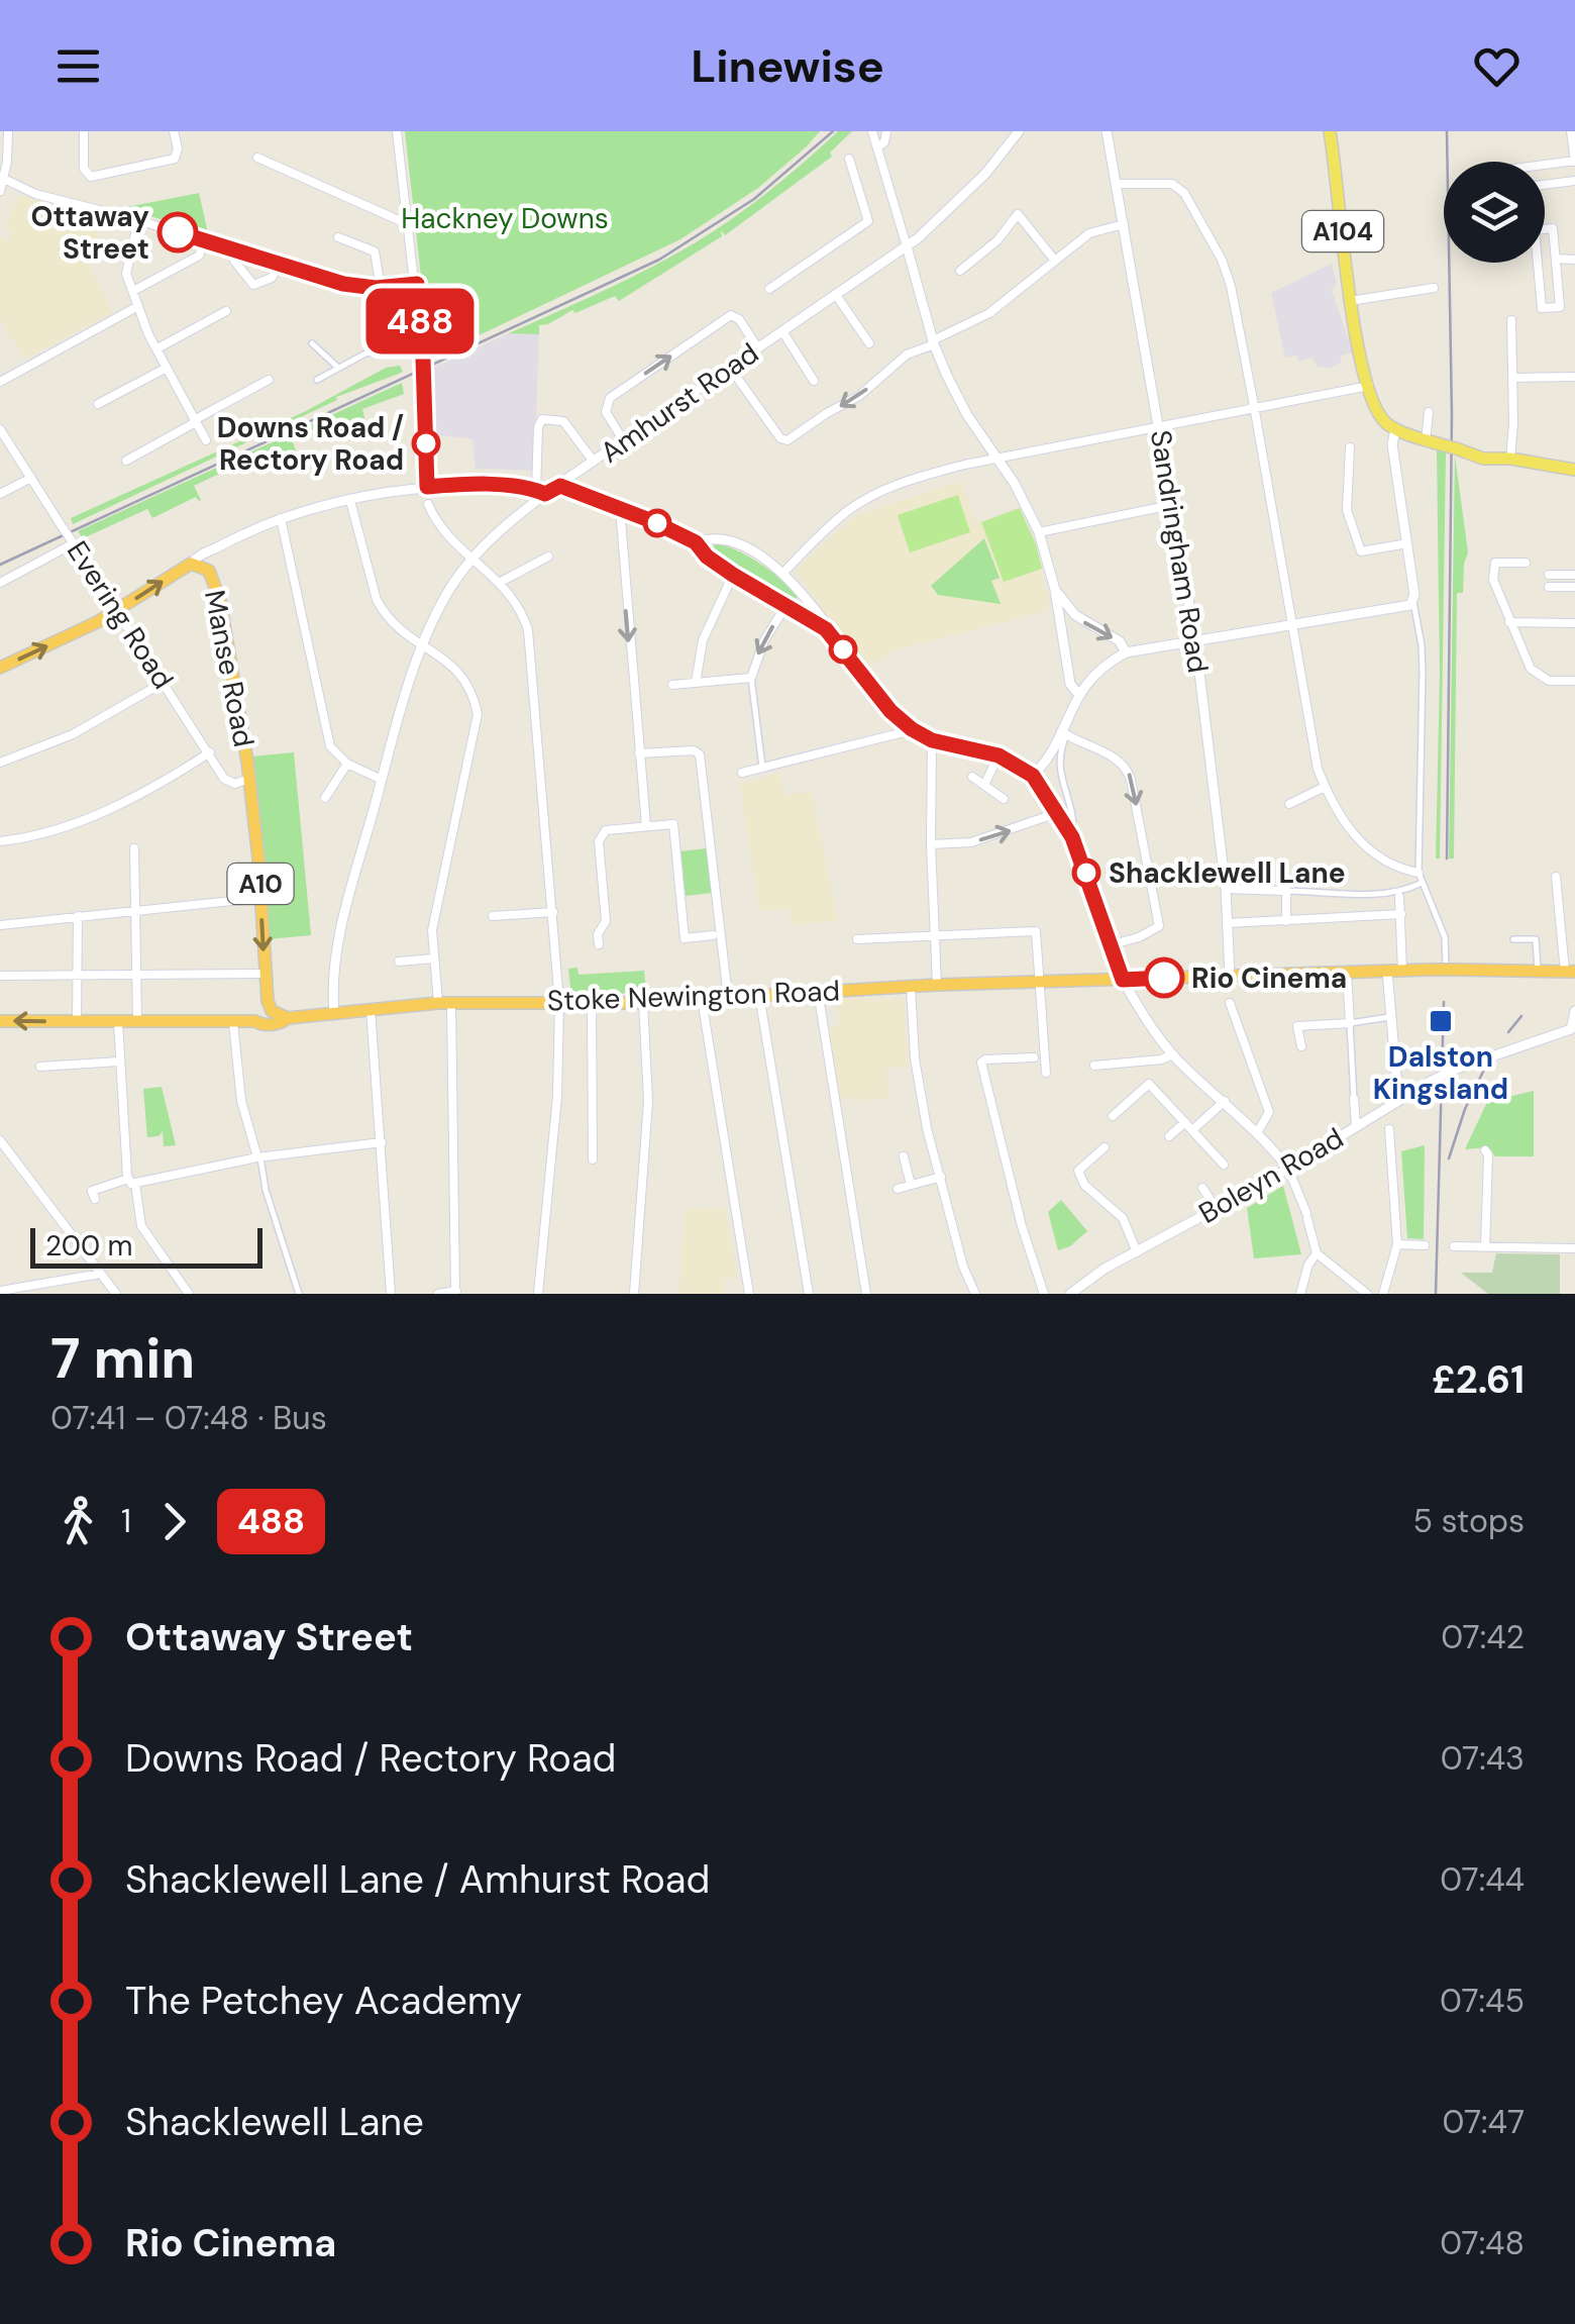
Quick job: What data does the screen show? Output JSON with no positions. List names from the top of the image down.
{
  "streets": {
    "highway": ["Manse Road", "A10", "Stoke Newington Road"],
    "main road": ["A104"],
    "street": [
      "Amhurst Road",
      "Sandringham Road",
      "Evering Road",
      "Boleyn Road"
    ]
  },
  "crossings": [
    ["Amhurst Road", "Stoke Newington Road"],
    ["Sandringham Road", "Stoke Newington Road"],
    ["Evering Road", "Manse Road"],
    ["Evering Road", "A10"],
    ["Manse Road", "A10"]
  ],
  "parks": ["Hackney Downs"],
  "places": {
    "other": [
      "Ottaway Street",
      "Downs Road / Rectory Road",
      "Shacklewell Lane",
      "Rio Cinema"
    ],
    "transit": ["Dalston Kingsland"]
  },
  "lines": ["bus line 488"],
  "scale_bar": "200 m",
  "page": {
    "header": "Linewise",
    "on_map": "488",
    "scale": "200 m",
    "heading": ["7 min", "07:41 – 07:48 · Bus", "£2.61"],
    "legs": ["1", "488", "5 stops"],
    "list": [
      {
        "name": "Ottaway Street",
        "value": "07:42"
      },
      {
        "name": "Downs Road / Rectory Road",
        "value": "07:43"
      },
      {
        "name": "Shacklewell Lane / Amhurst Road",
        "value": "07:44"
      },
      {
        "name": "The Petchey Academy",
        "value": "07:45"
      },
      {
        "name": "Shacklewell Lane",
        "value": "07:47"
      },
      {
        "name": "Rio Cinema",
        "value": "07:48"
      }
    ]
  }
}
